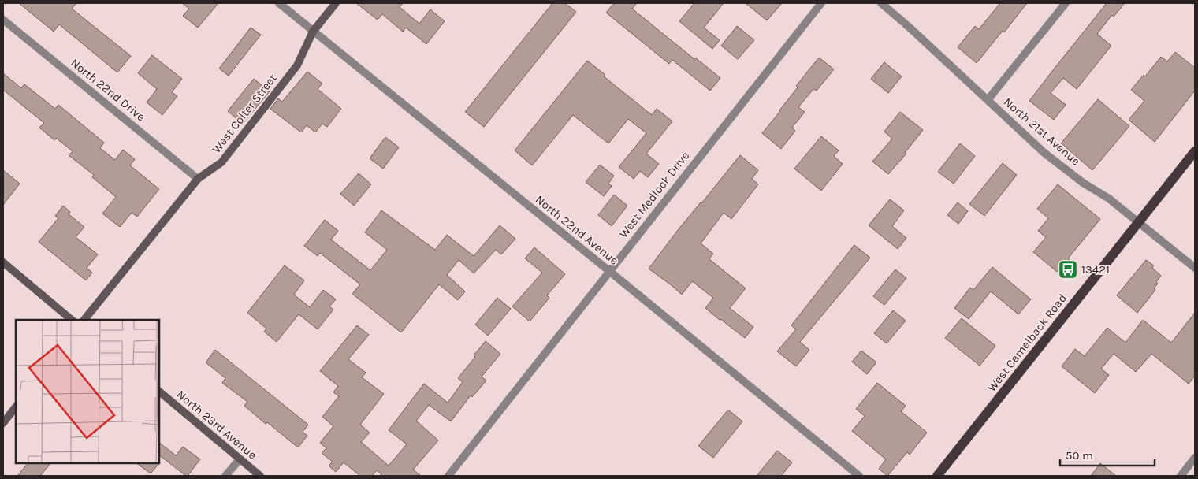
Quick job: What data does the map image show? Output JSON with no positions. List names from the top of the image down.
{
  "streets": {
    "main road": ["West Camelback Road"],
    "street": [
      "North 22nd Drive",
      "West Colter Street",
      "North 21st Avenue",
      "West Medlock Drive",
      "North 22nd Avenue",
      "North 23rd Avenue"
    ]
  },
  "crossings": [
    ["North 22nd Drive", "West Colter Street"],
    ["West Colter Street", "North 22nd Avenue"],
    ["North 21st Avenue", "West Camelback Road"],
    ["West Medlock Drive", "North 22nd Avenue"]
  ],
  "places": {
    "bus stop": ["13421"]
  },
  "scale_bar": "50 m"
}
